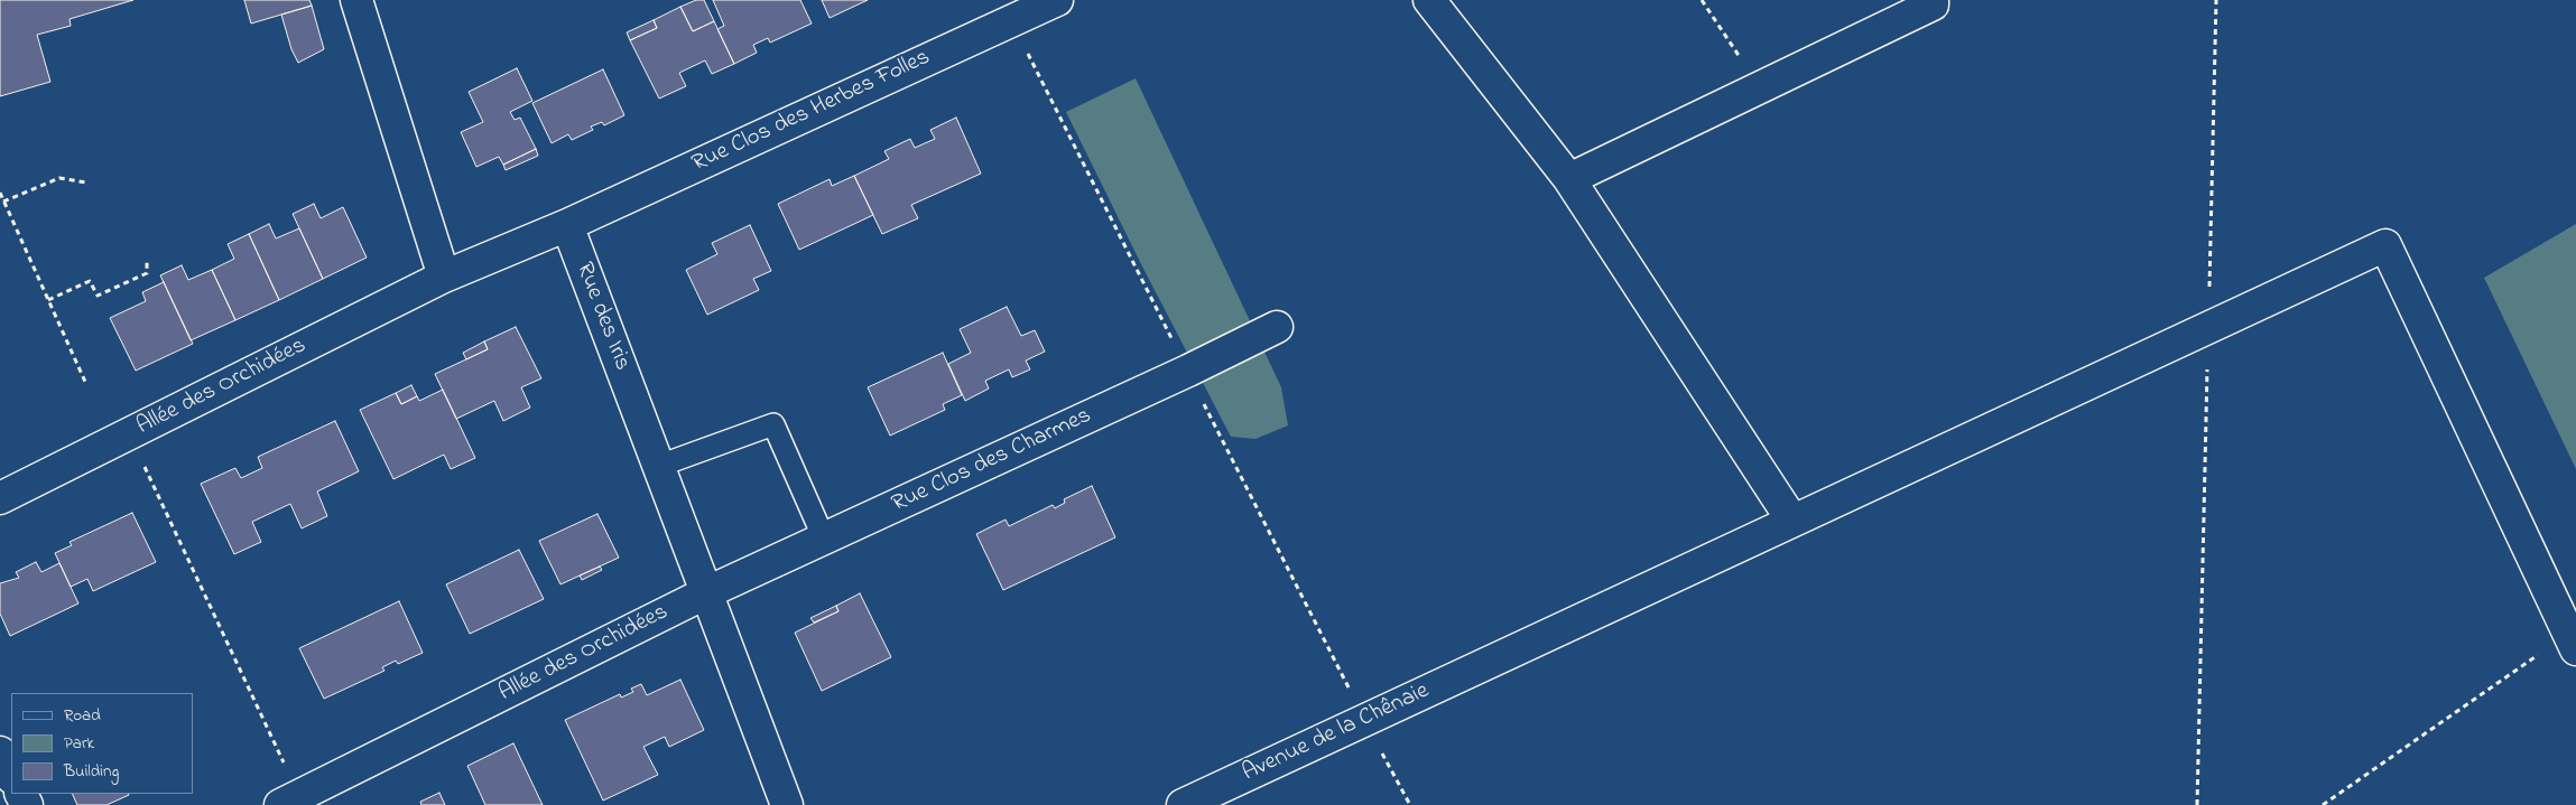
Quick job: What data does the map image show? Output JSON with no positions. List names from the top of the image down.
{
  "streets": {
    "street": [
      "Rue Clos des Herbes Folles",
      "Rue des Iris",
      "Allée des Orchidées",
      "Rue Clos des Charmes",
      "Avenue de la Chênaie"
    ]
  },
  "crossings": [
    ["Rue Clos des Herbes Folles", "Rue des Iris"],
    ["Rue des Iris", "Allée des Orchidées"],
    ["Rue des Iris", "Rue Clos des Charmes"],
    ["Allée des Orchidées", "Rue Clos des Charmes"]
  ],
  "legend": ["Road", "Park", "Building"]
}
